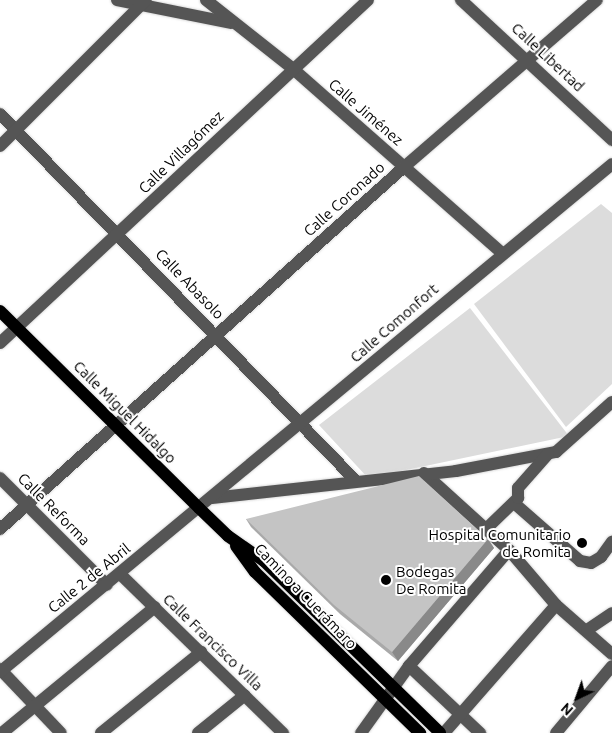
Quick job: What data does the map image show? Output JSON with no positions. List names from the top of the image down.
{
  "streets": {
    "main road": ["Calle Miguel Hidalgo", "Camino a Cuerámaro"],
    "street": [
      "Calle Libertad",
      "Calle Jiménez",
      "Calle Villagómez",
      "Calle Coronado",
      "Calle Abasolo",
      "Calle Comonfort",
      "Calle Reforma",
      "Calle 2 de Abril",
      "Calle Francisco Villa"
    ]
  },
  "crossings": [
    ["Calle Libertad", "Calle Coronado"],
    ["Calle Jiménez", "Calle Villagómez"],
    ["Calle Jiménez", "Calle Coronado"],
    ["Calle Jiménez", "Calle Comonfort"],
    ["Calle Villagómez", "Calle Abasolo"],
    ["Calle Villagómez", "Calle Miguel Hidalgo"],
    ["Calle Coronado", "Calle Abasolo"],
    ["Calle Coronado", "Calle Miguel Hidalgo"],
    ["Calle Coronado", "Calle Reforma"],
    ["Calle Abasolo", "Calle Comonfort"],
    ["Calle Comonfort", "Calle Miguel Hidalgo"],
    ["Calle Comonfort", "Calle 2 de Abril"],
    ["Calle Miguel Hidalgo", "Calle 2 de Abril"],
    ["Calle Miguel Hidalgo", "Camino a Cuerámaro"],
    ["Calle Reforma", "Calle 2 de Abril"],
    ["Calle 2 de Abril", "Calle Francisco Villa"]
  ],
  "places": ["Hospital Comunitario de Romita", "Bodegas De Romita"],
  "north": "bottom left"
}
